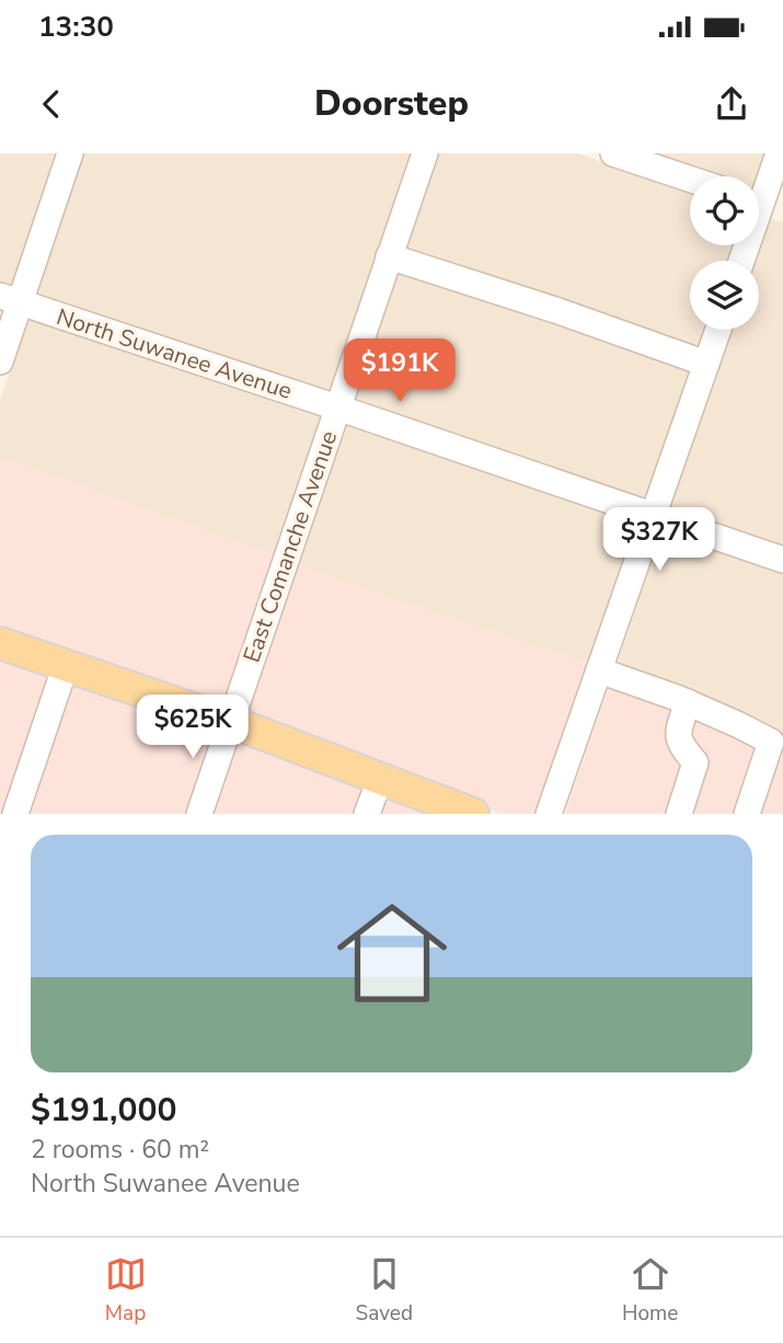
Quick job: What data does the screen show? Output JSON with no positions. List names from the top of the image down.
{
  "streets": {
    "street": ["North Suwanee Avenue", "East Comanche Avenue"]
  },
  "crossings": [
    ["North Suwanee Avenue", "East Comanche Avenue"]
  ],
  "page": {
    "status": "13:30",
    "header": "Doorstep",
    "price": ["$191K", "$327K", "$625K"],
    "list": [
      {
        "name": "$191,000",
        "note": "2 rooms · 60 m² · North Suwanee Avenue"
      }
    ],
    "tabs": ["Map", "Saved", "Home"]
  }
}
